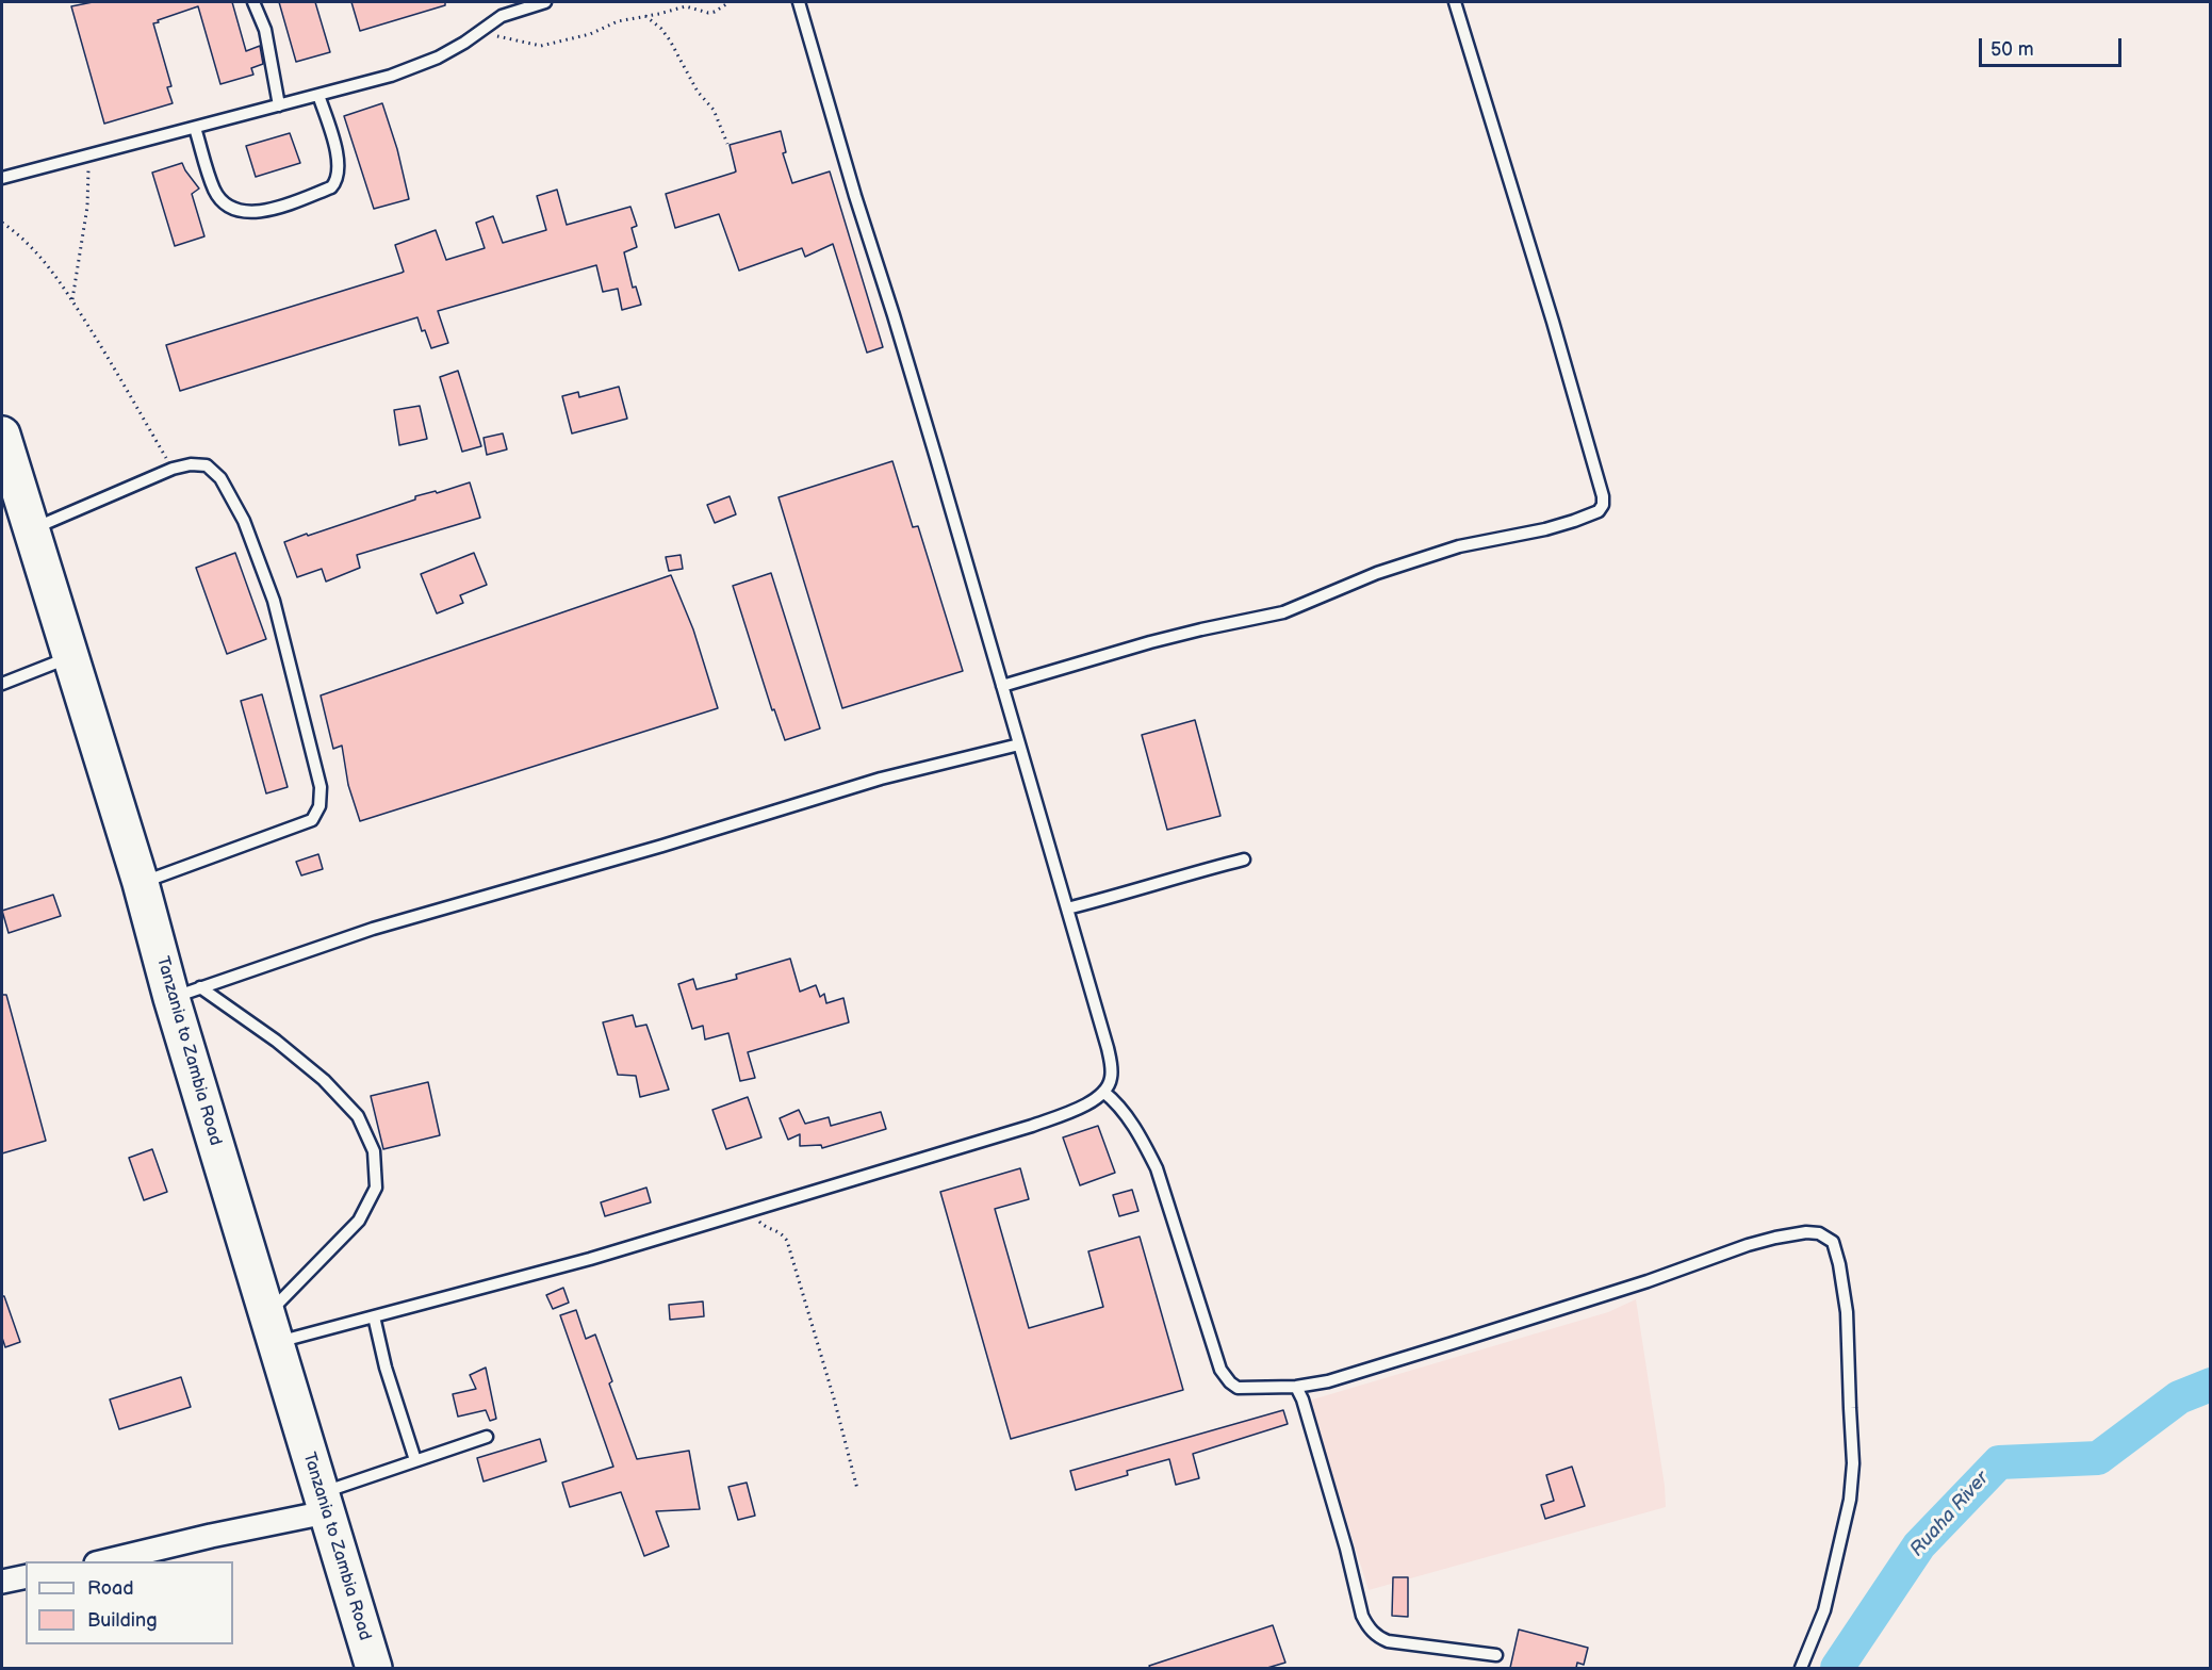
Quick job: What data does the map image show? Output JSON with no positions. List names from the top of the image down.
{
  "streets": {
    "highway": ["Tanzania to Zambia Road"]
  },
  "water": ["Ruaha River"],
  "legend": ["Road", "Building"],
  "scale_bar": "50 m"
}
